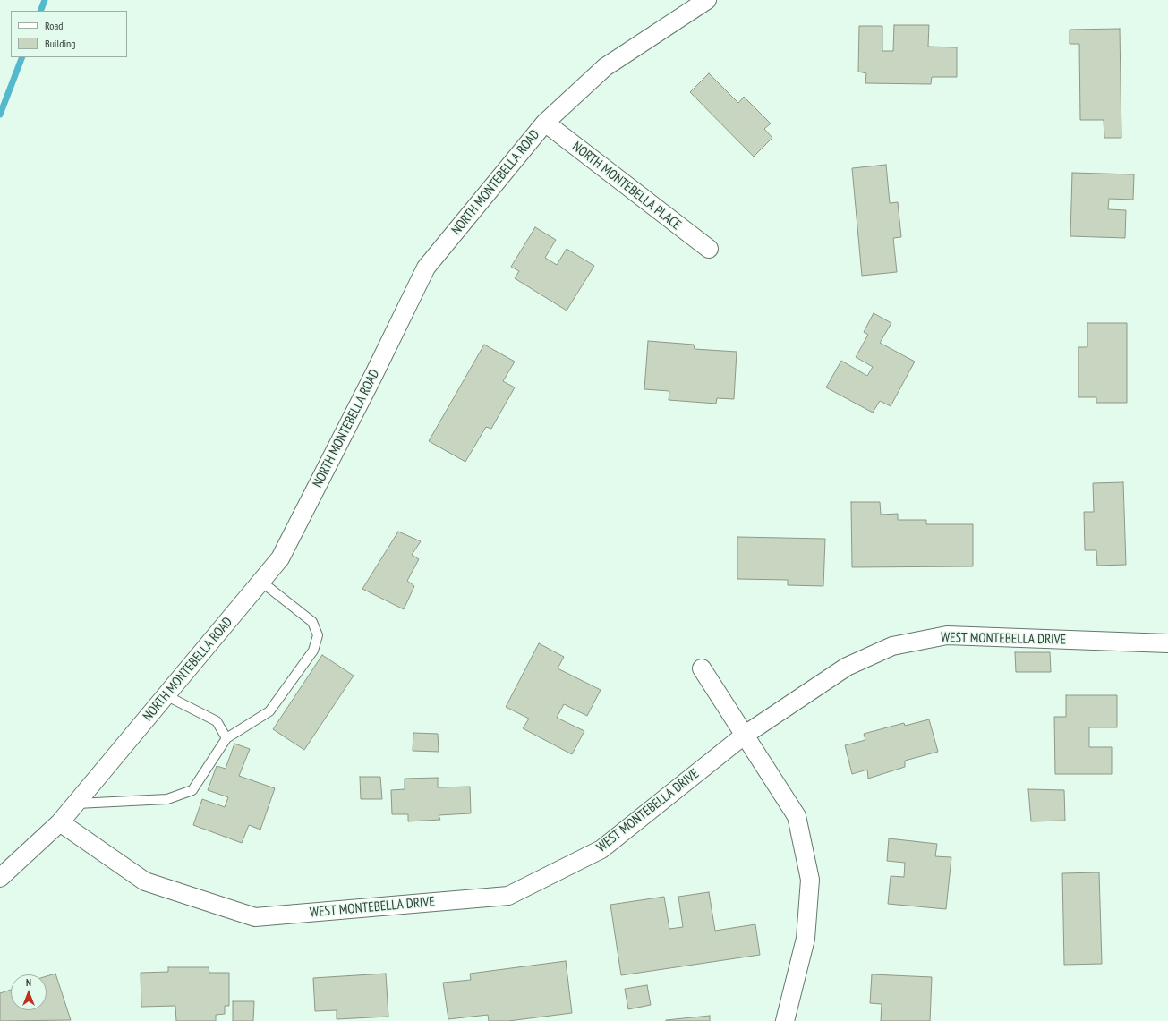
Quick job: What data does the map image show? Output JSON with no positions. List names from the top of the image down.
{
  "streets": {
    "street": ["NORTH MONTEBELLA ROAD", "NORTH MONTEBELLA PLACE", "WEST MONTEBELLA DRIVE"]
  },
  "crossings": [
    ["NORTH MONTEBELLA ROAD", "NORTH MONTEBELLA PLACE"],
    ["NORTH MONTEBELLA ROAD", "WEST MONTEBELLA DRIVE"]
  ],
  "legend": ["Road", "Building"],
  "north": "top"
}
